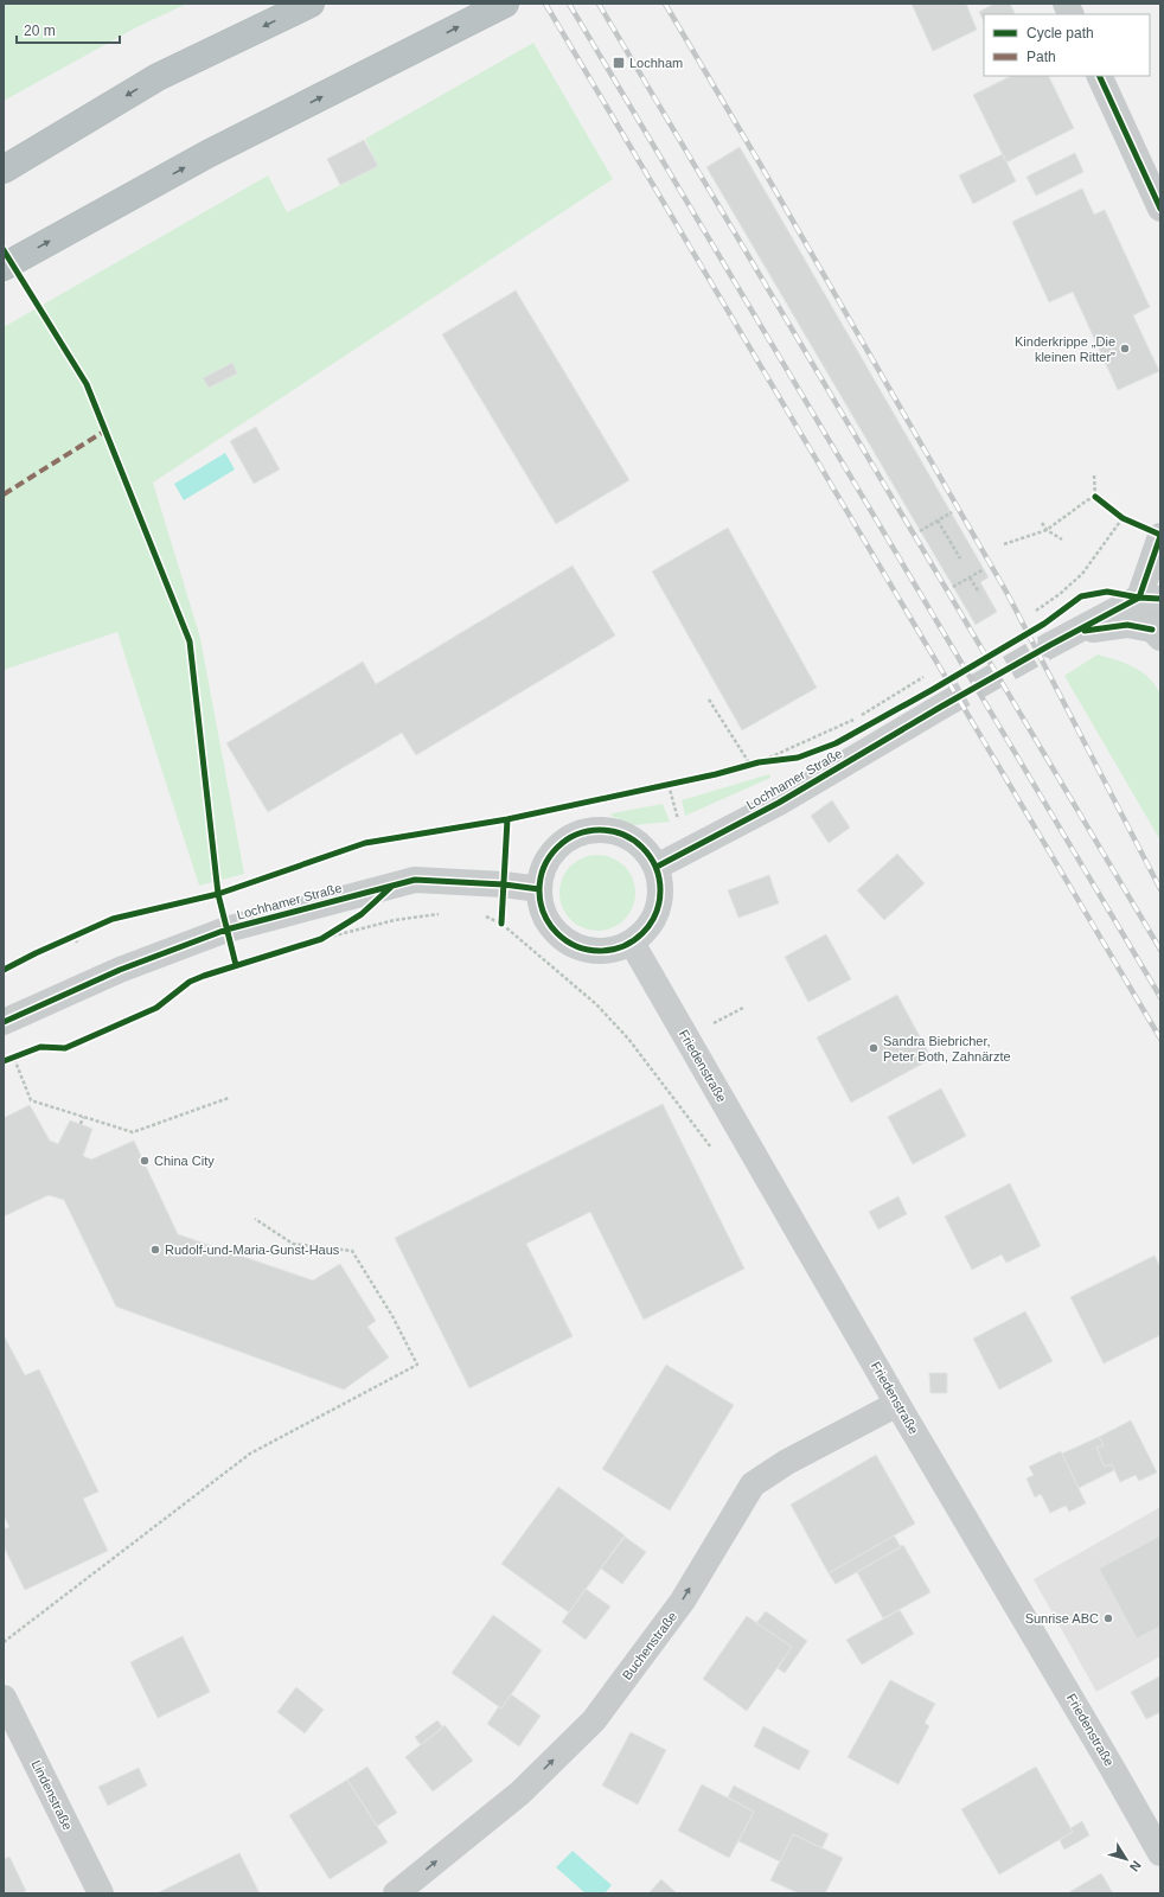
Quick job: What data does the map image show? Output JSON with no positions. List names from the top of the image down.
{
  "streets": {
    "street": [
      "Lochhamer Straße",
      "Friedenstraße",
      "Buchenstraße",
      "Lindenstraße"
    ]
  },
  "crossings": [
    ["Lochhamer Straße", "Friedenstraße"],
    ["Friedenstraße", "Buchenstraße"]
  ],
  "one_way": ["Buchenstraße"],
  "places": {
    "transit": ["Lochham"],
    "other": [
      "Kinderkrippe „Die kleinen Ritter\"",
      "Sandra Biebricher, Peter Both, Zahnärzte",
      "China City",
      "Rudolf-und-Maria-Gunst-Haus",
      "Sunrise ABC"
    ]
  },
  "legend": ["Cycle path", "Path"],
  "scale_bar": "20 m",
  "north": "bottom right"
}
